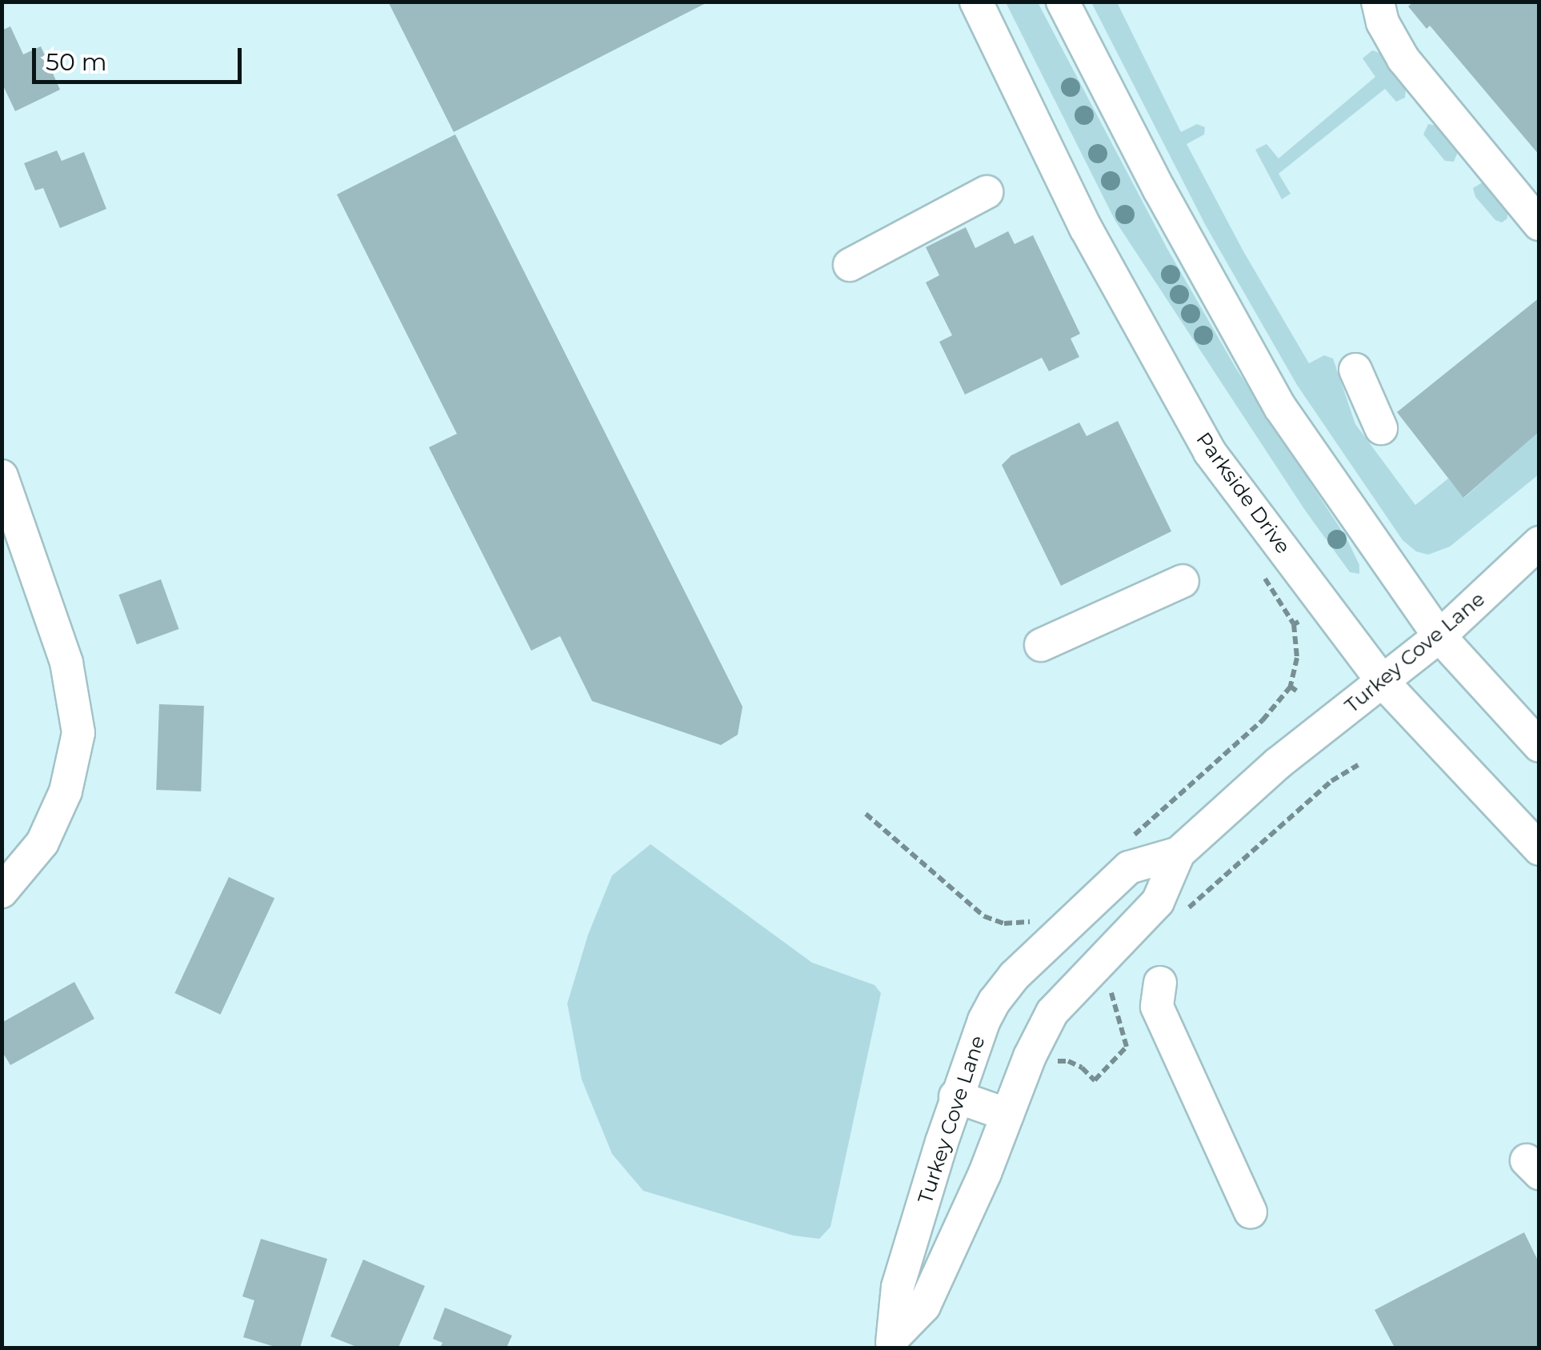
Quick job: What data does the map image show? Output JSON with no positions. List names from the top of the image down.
{
  "streets": {
    "street": ["Parkside Drive", "Turkey Cove Lane"]
  },
  "crossings": [
    ["Parkside Drive", "Turkey Cove Lane"]
  ],
  "scale_bar": "50 m"
}
